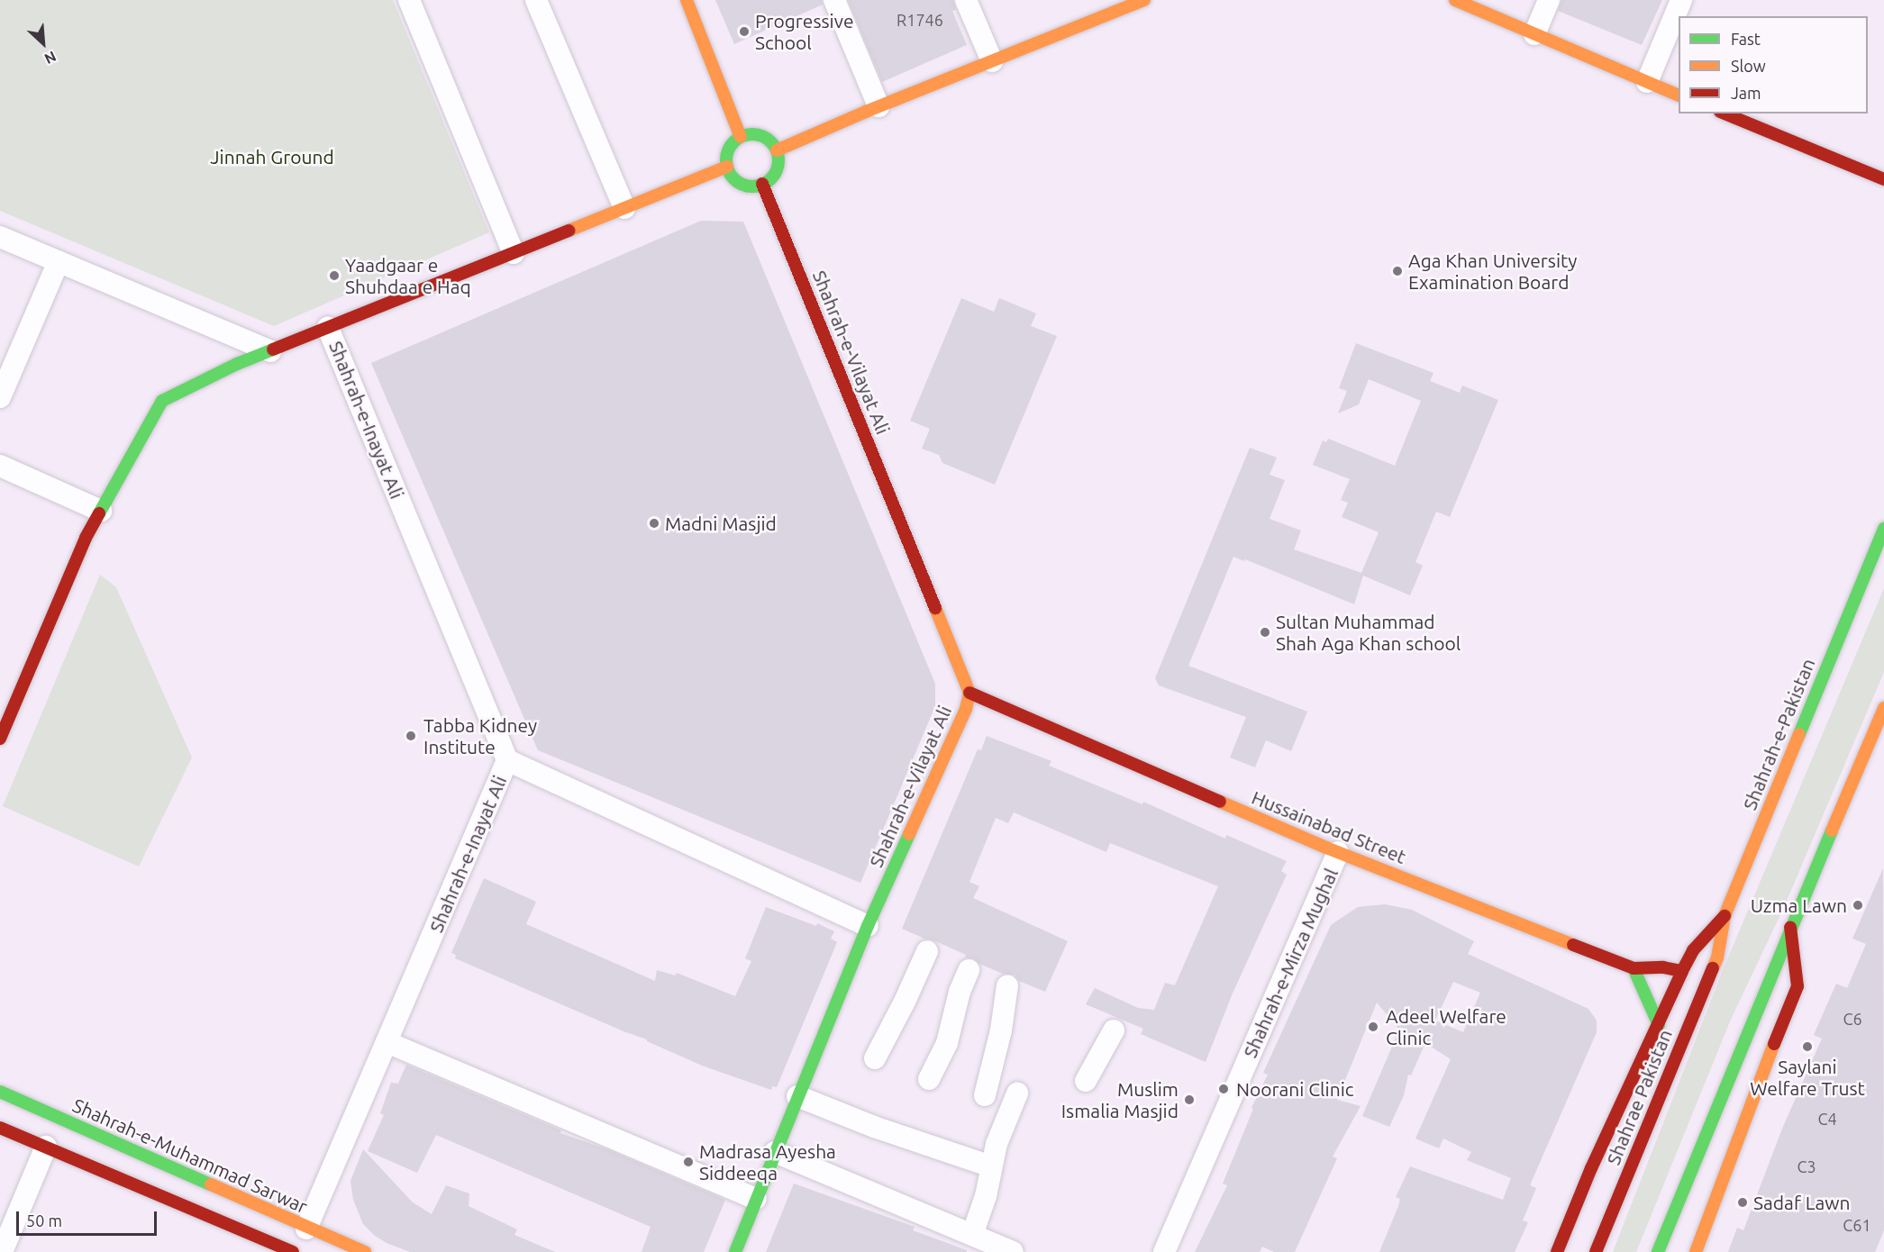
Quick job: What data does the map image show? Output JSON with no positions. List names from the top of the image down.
{
  "streets": {
    "main road": [
      "Shahrah-e-Vilayat Ali",
      "Shahrah-e-Pakistan",
      "Hussainabad Street",
      "Shahrae Pakistan",
      "Shahrah-e-Muhammad Sarwar"
    ],
    "street": ["Shahrah-e-Inayat Ali", "Shahrah-e-Mirza Mughal"]
  },
  "crossings": [
    ["Shahrah-e-Vilayat Ali", "Hussainabad Street"],
    ["Shahrah-e-Inayat Ali", "Shahrah-e-Muhammad Sarwar"],
    ["Shahrah-e-Pakistan", "Shahrae Pakistan"],
    ["Hussainabad Street", "Shahrah-e-Mirza Mughal"]
  ],
  "parks": ["Jinnah Ground"],
  "places": [
    "Progressive School",
    "Aga Khan University Examination Board",
    "Yaadgaar e Shuhdaa e Haq",
    "Madni Masjid",
    "Sultan Muhammad Shah Aga Khan school",
    "Tabba Kidney Institute",
    "Uzma Lawn",
    "Adeel Welfare Clinic",
    "Saylani Welfare Trust",
    "Noorani Clinic",
    "Muslim Ismalia Masjid",
    "Madrasa Ayesha Siddeeqa",
    "Sadaf Lawn"
  ],
  "house_numbers": [
    "R1746",
    "C6",
    "C4",
    "C3",
    "C61"
  ],
  "legend": ["Fast", "Slow", "Jam"],
  "scale_bar": "50 m",
  "north": "bottom right"
}
